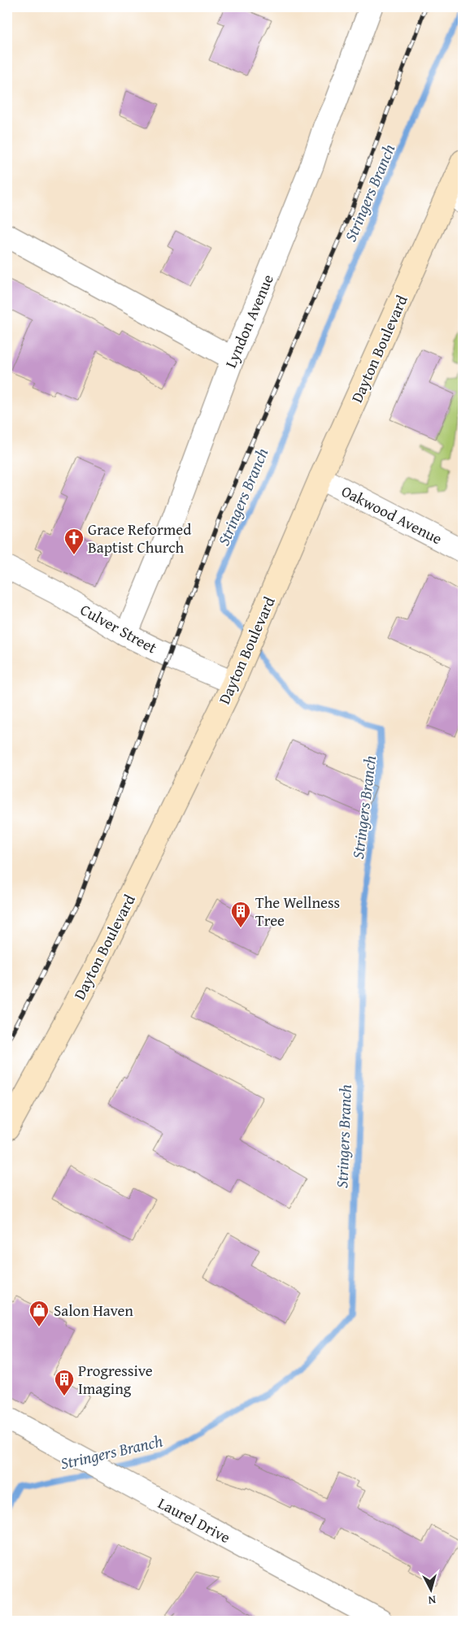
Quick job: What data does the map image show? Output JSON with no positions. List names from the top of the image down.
{
  "streets": {
    "main road": ["Dayton Boulevard"],
    "street": [
      "Lyndon Avenue",
      "Oakwood Avenue",
      "Culver Street",
      "Laurel Drive"
    ]
  },
  "crossings": [
    ["Lyndon Avenue", "Culver Street"],
    ["Dayton Boulevard", "Oakwood Avenue"],
    ["Dayton Boulevard", "Culver Street"]
  ],
  "water": ["Stringers Branch"],
  "places": {
    "church": ["Grace Reformed Baptist Church"],
    "building": ["The Wellness Tree", "Progressive Imaging"],
    "shop": ["Salon Haven"]
  },
  "north": "bottom"
}
